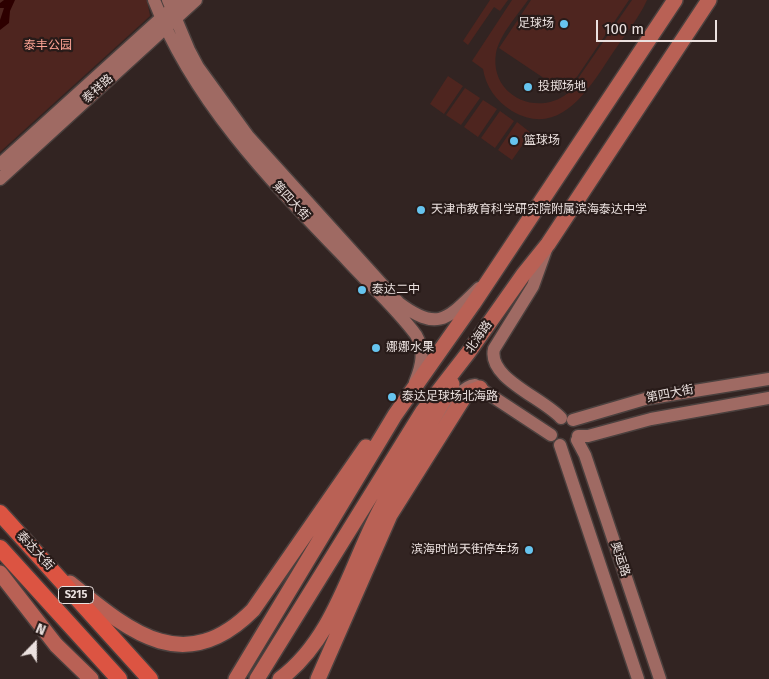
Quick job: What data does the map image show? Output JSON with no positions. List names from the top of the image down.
{
  "streets": {
    "highway": ["泰达大街", "S215"],
    "main road": ["北海路"],
    "street": ["泰祥路", "第四大街", "奥运路"]
  },
  "crossings": [
    ["泰祥路", "第四大街"],
    ["第四大街", "北海路"],
    ["第四大街", "奥运路"]
  ],
  "parks": ["泰丰公园"],
  "places": [
    "足球场",
    "投掷场地",
    "篮球场",
    "天津市教育科学研究院附属滨海泰达中学",
    "泰达二中",
    "娜娜水果",
    "泰达足球场北海路",
    "滨海时尚天街停车场"
  ],
  "scale_bar": "100 m",
  "north": "top"
}
